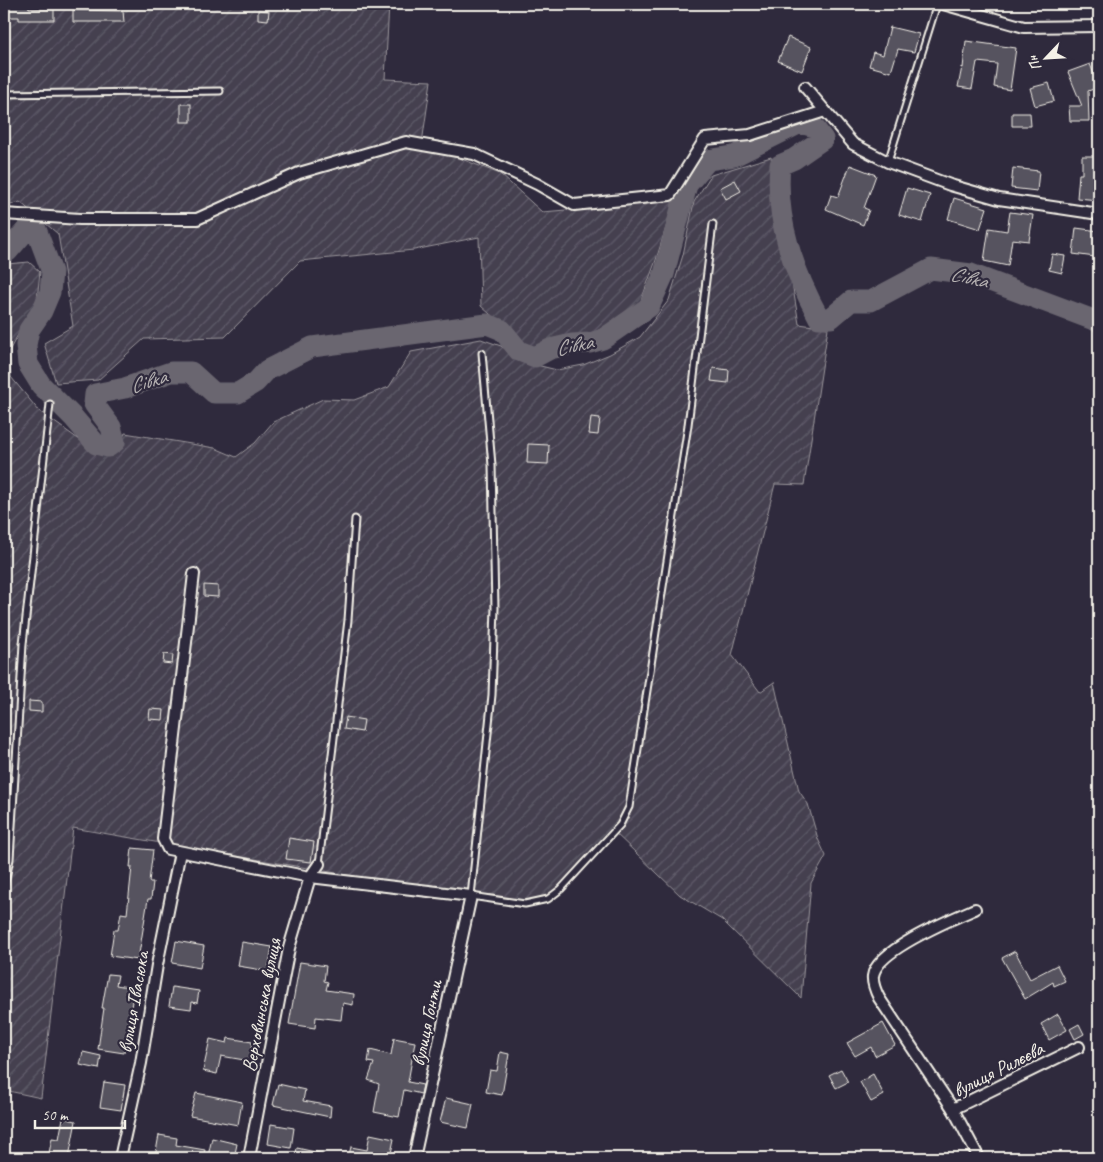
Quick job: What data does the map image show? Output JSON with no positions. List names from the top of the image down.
{
  "streets": {
    "street": [
      "вулиця Івасюка",
      "Верховинська вулиця",
      "вулиця Гонти",
      "вулиця Рилєєва"
    ]
  },
  "water": ["Сівка"],
  "scale_bar": "50 m",
  "north": "bottom left"
}
